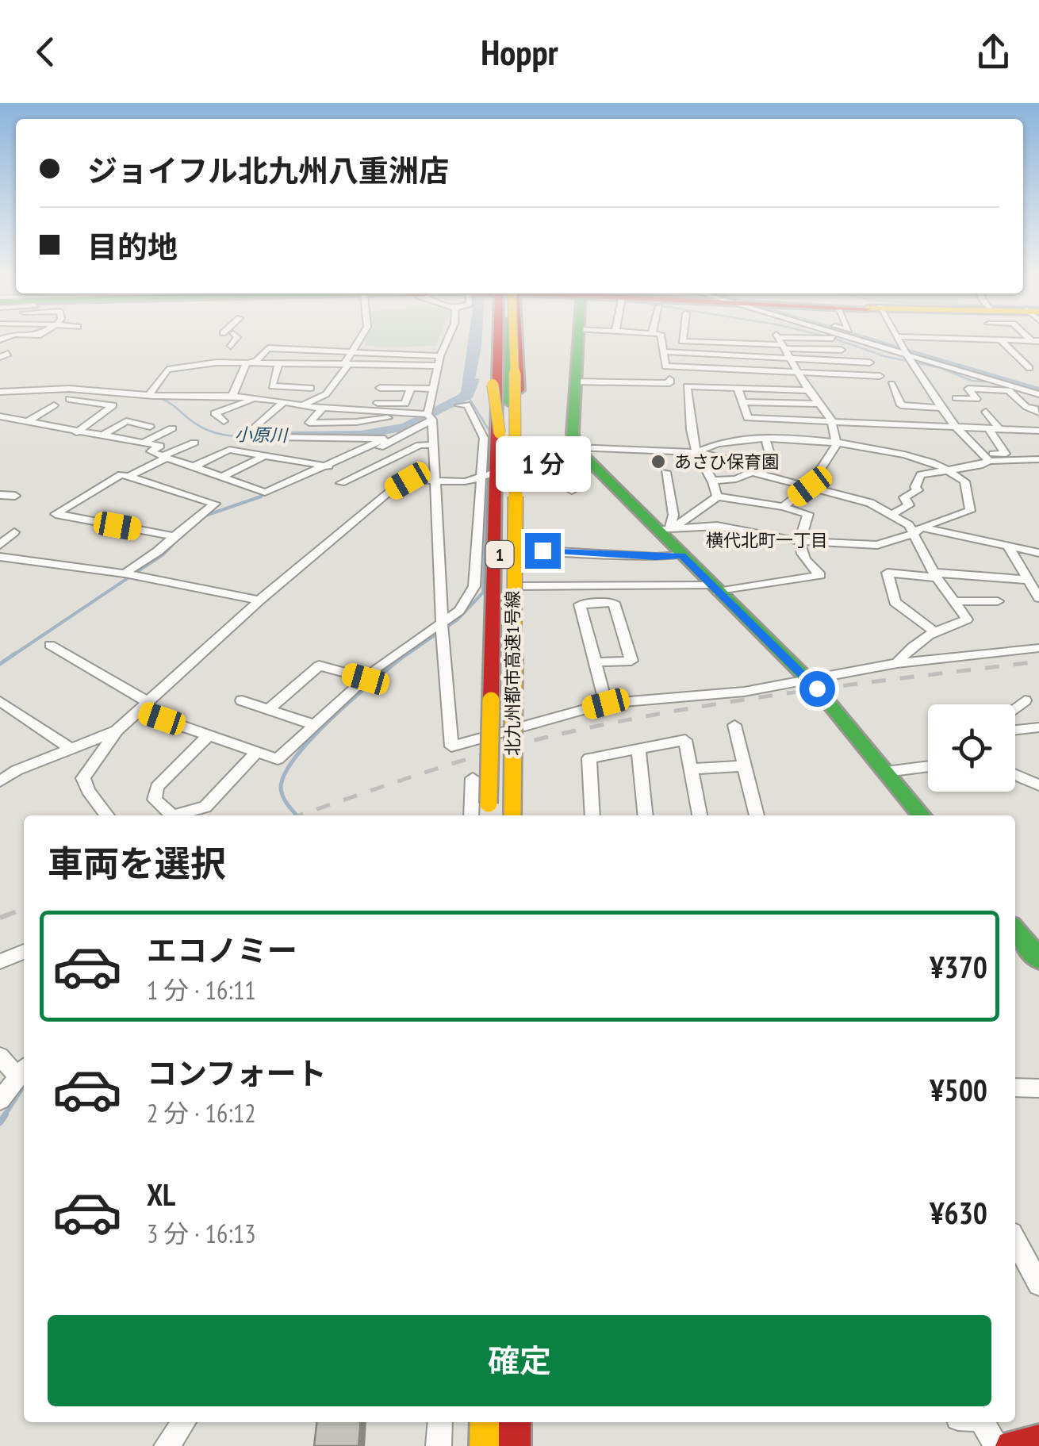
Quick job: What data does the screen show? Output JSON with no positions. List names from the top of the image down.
{
  "streets": {
    "main road": ["1", "北九州都市高速1号線"]
  },
  "districts": ["横代北町一丁目"],
  "water": ["小原川"],
  "places": ["あさひ保育園"],
  "page": {
    "header": "Hoppr",
    "banner": ["ジョイフル北九州八重洲店", "目的地"],
    "bubble": "1 分",
    "heading": "車両を選択",
    "list": [
      {
        "name": "エコノミー",
        "note": "1 分 · 16:11",
        "value": "¥370"
      },
      {
        "name": "コンフォート",
        "note": "2 分 · 16:12",
        "value": "¥500"
      },
      {
        "name": "XL",
        "note": "3 分 · 16:13",
        "value": "¥630"
      }
    ],
    "buttons": "確定"
  }
}
